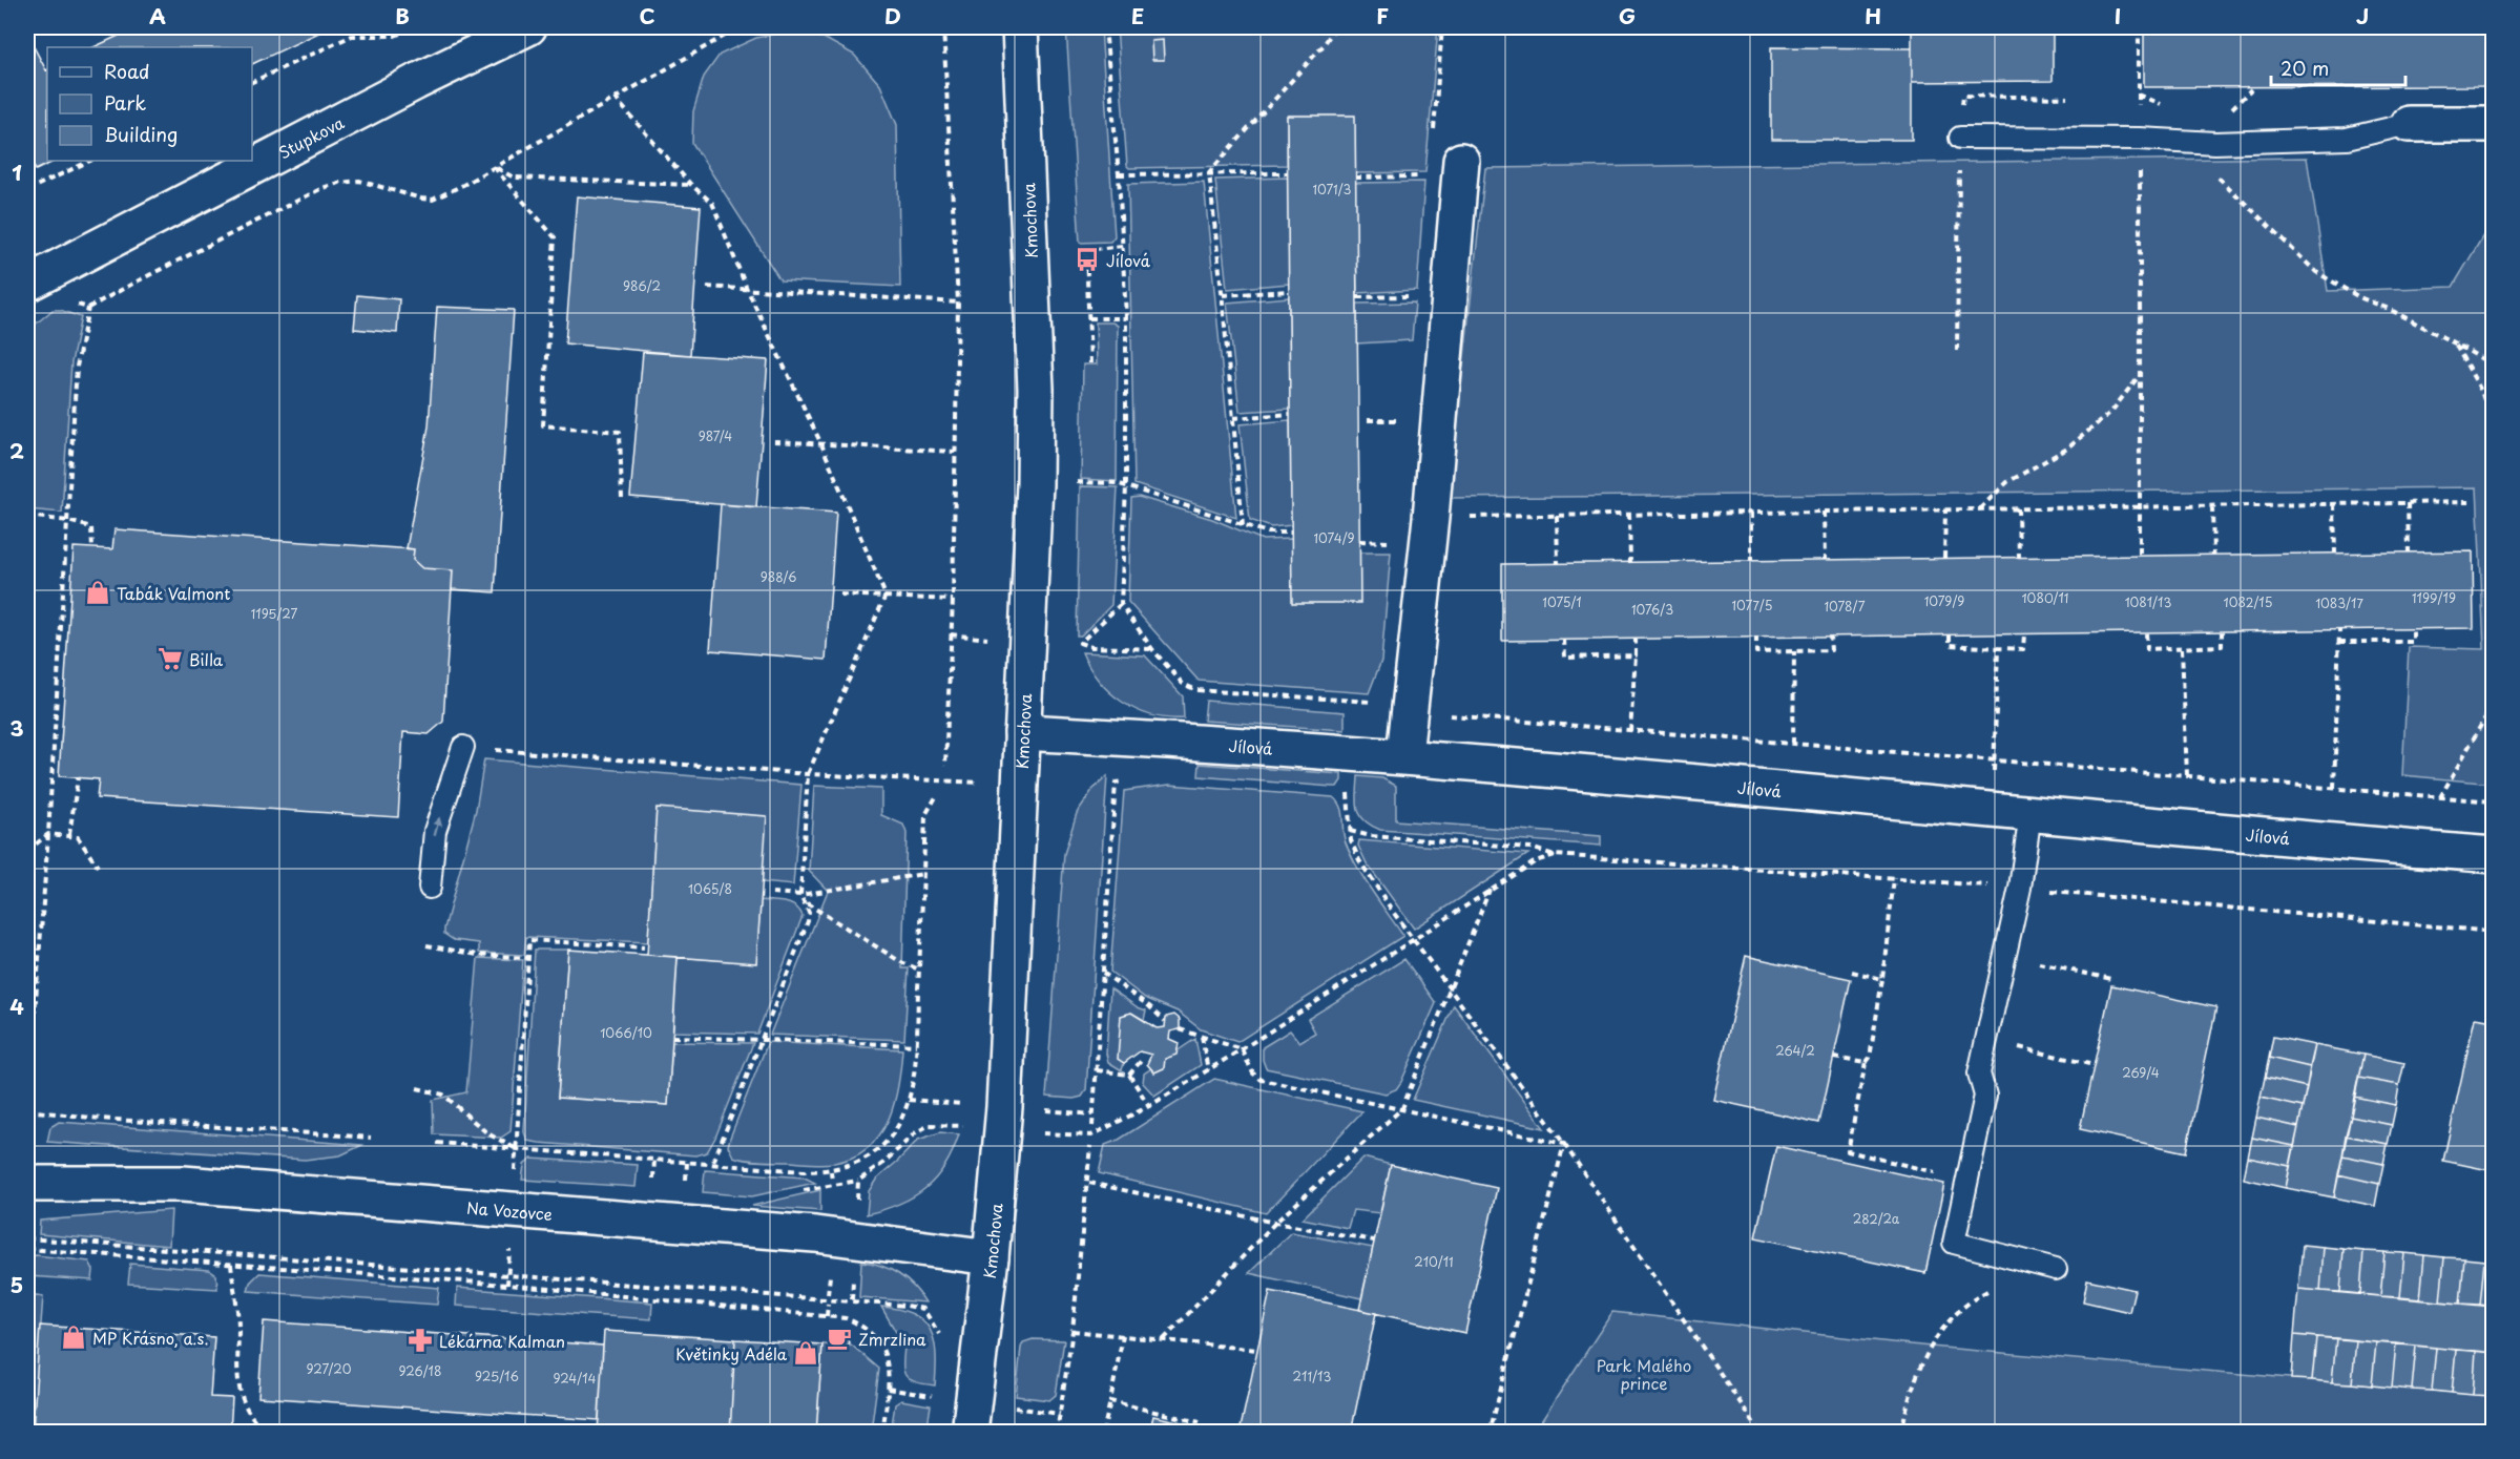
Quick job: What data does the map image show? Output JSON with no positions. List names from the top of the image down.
{
  "streets": {
    "street": [
      "Stupkova",
      "Kmochova",
      "Jílová",
      "Na Vozovce"
    ]
  },
  "crossings": [
    ["Kmochova", "Jílová"],
    ["Kmochova", "Na Vozovce"]
  ],
  "parks": ["Park Malého prince"],
  "places": {
    "bus stop": ["Jílová"],
    "shop": ["Tabák Valmont", "MP Krásno, a.s.", "Květinky Adéla"],
    "supermarket": ["Billa"],
    "cafe": ["Zmrzlina"],
    "pharmacy": ["Lékárna Kalman"]
  },
  "house_numbers": [
    "1071/3",
    "986/2",
    "987/4",
    "1074/9",
    "988/6",
    "1080/11",
    "1199/19",
    "1079/9",
    "1075/1",
    "1081/13",
    "1082/15",
    "1083/17",
    "1077/5",
    "1078/7",
    "1076/3",
    "1195/27",
    "1065/8",
    "1066/10",
    "264/2",
    "269/4",
    "282/2a",
    "210/11",
    "927/20",
    "926/18",
    "925/16",
    "211/13",
    "924/14"
  ],
  "legend": ["Road", "Park", "Building"],
  "scale_bar": "20 m",
  "grid": {
    "columns": [
      "A",
      "B",
      "C",
      "D",
      "E",
      "F",
      "G",
      "H",
      "I",
      "J"
    ],
    "rows": [
      "1",
      "2",
      "3",
      "4",
      "5"
    ]
  }
}
